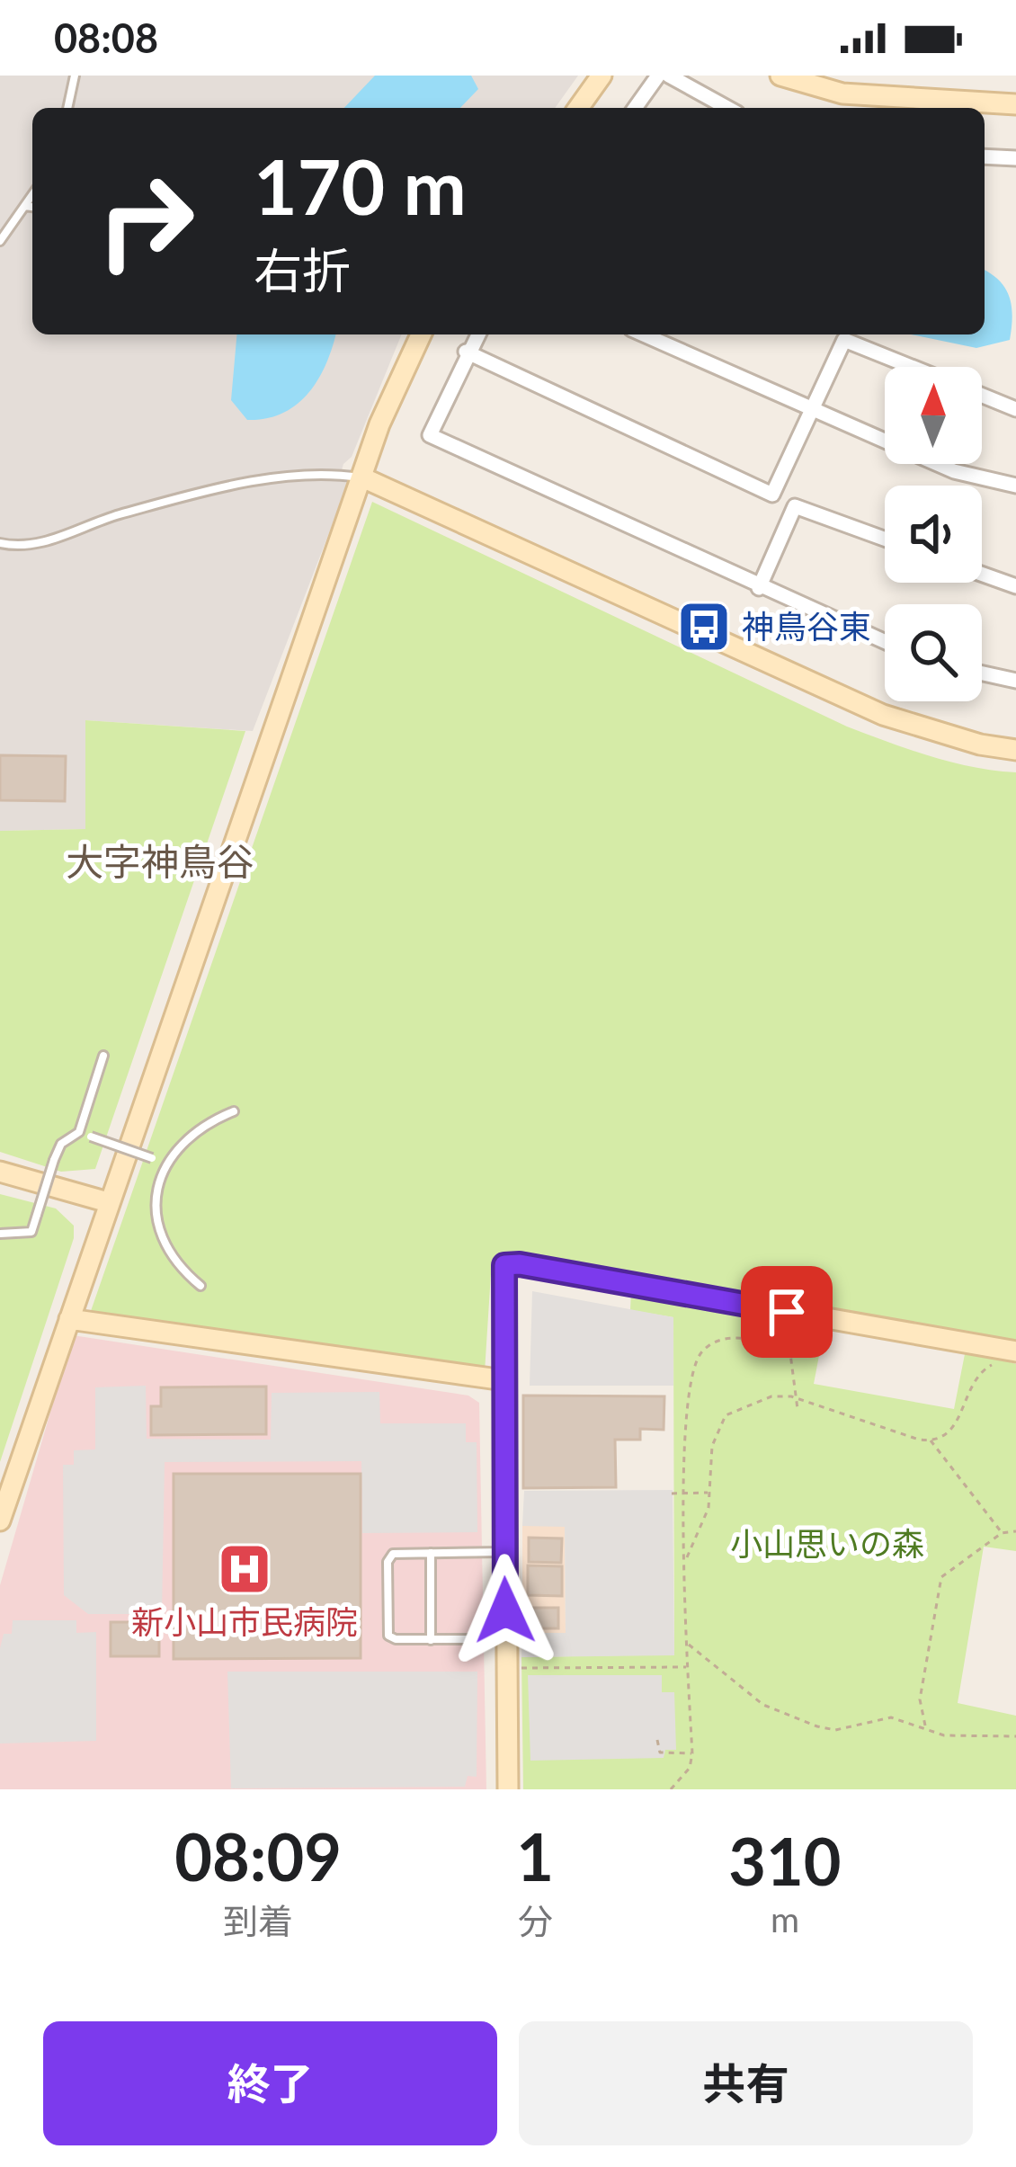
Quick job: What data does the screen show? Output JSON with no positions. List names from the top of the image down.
{
  "districts": ["大字神鳥谷"],
  "parks": ["小山思いの森"],
  "places": {
    "bus stop": ["神鳥谷東"],
    "hospital": ["新小山市民病院"]
  },
  "north": "top",
  "page": {
    "status": "08:08",
    "turn": ["170 m", "右折"],
    "eta": [
      "08:09",
      "到着",
      "1",
      "分",
      "310",
      "m"
    ],
    "buttons": ["終了", "共有"]
  }
}
